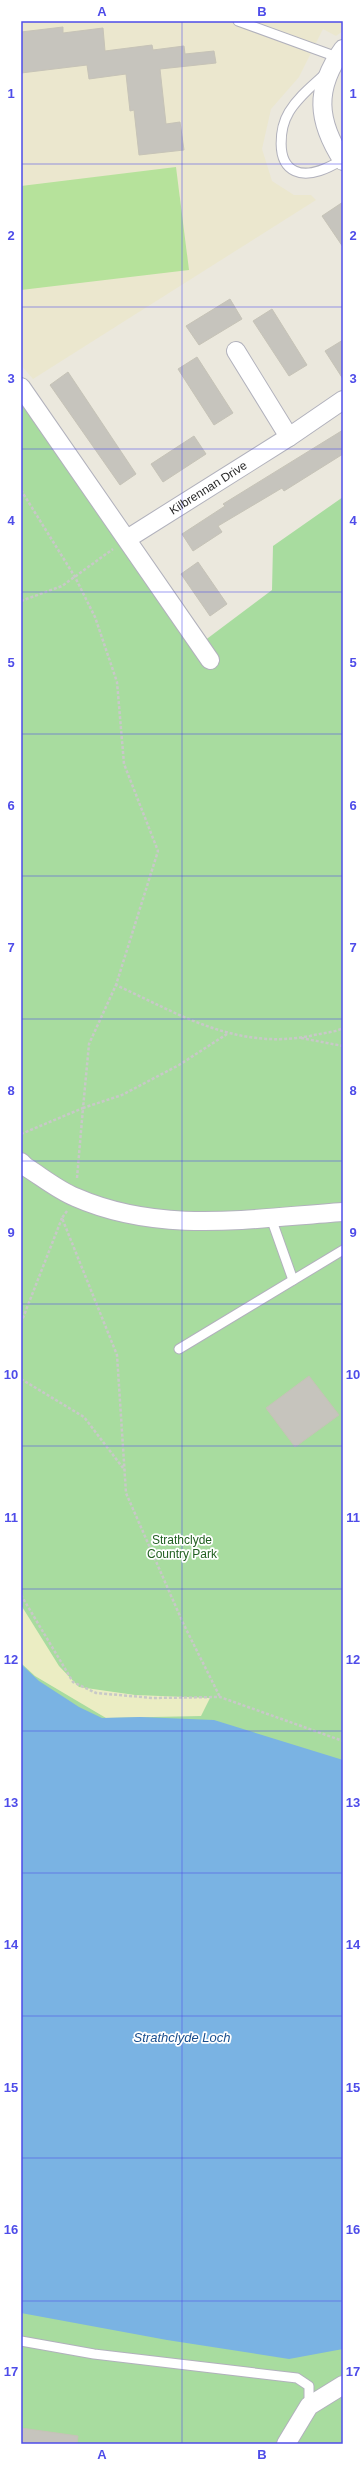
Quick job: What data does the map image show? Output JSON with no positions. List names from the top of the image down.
{
  "streets": {
    "street": ["Kilbrennan Drive"]
  },
  "water": ["Strathclyde Loch"],
  "parks": ["Strathclyde Country Park"],
  "grid": {
    "columns": ["A", "B"],
    "rows": [
      "1",
      "2",
      "3",
      "4",
      "5",
      "6",
      "7",
      "8",
      "9",
      "10",
      "11",
      "12",
      "13",
      "14",
      "15",
      "16",
      "17"
    ]
  }
}
